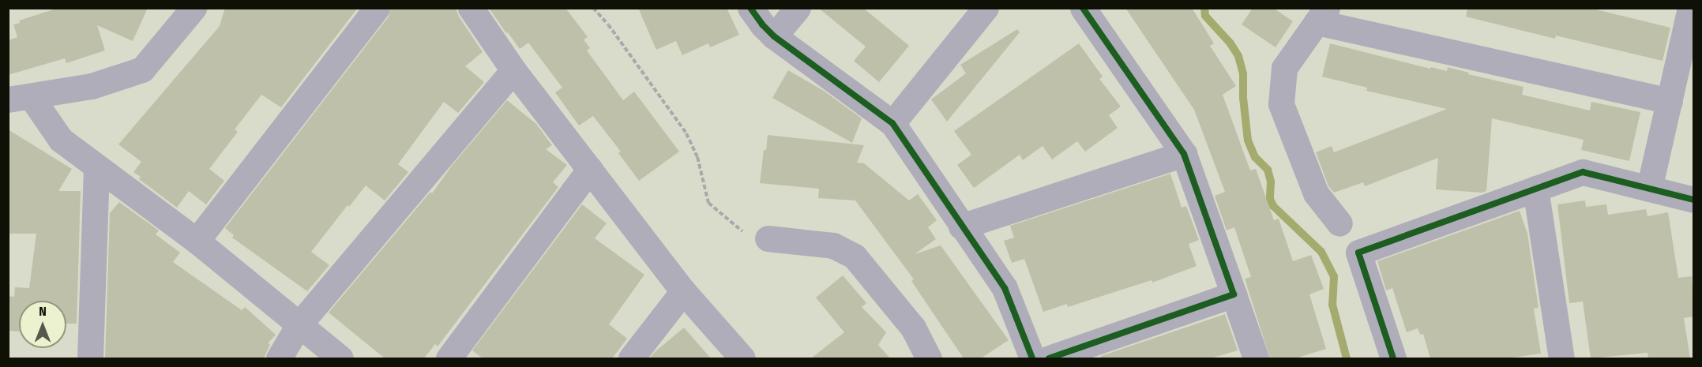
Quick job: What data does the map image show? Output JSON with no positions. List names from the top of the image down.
{
  "north": "top"
}
